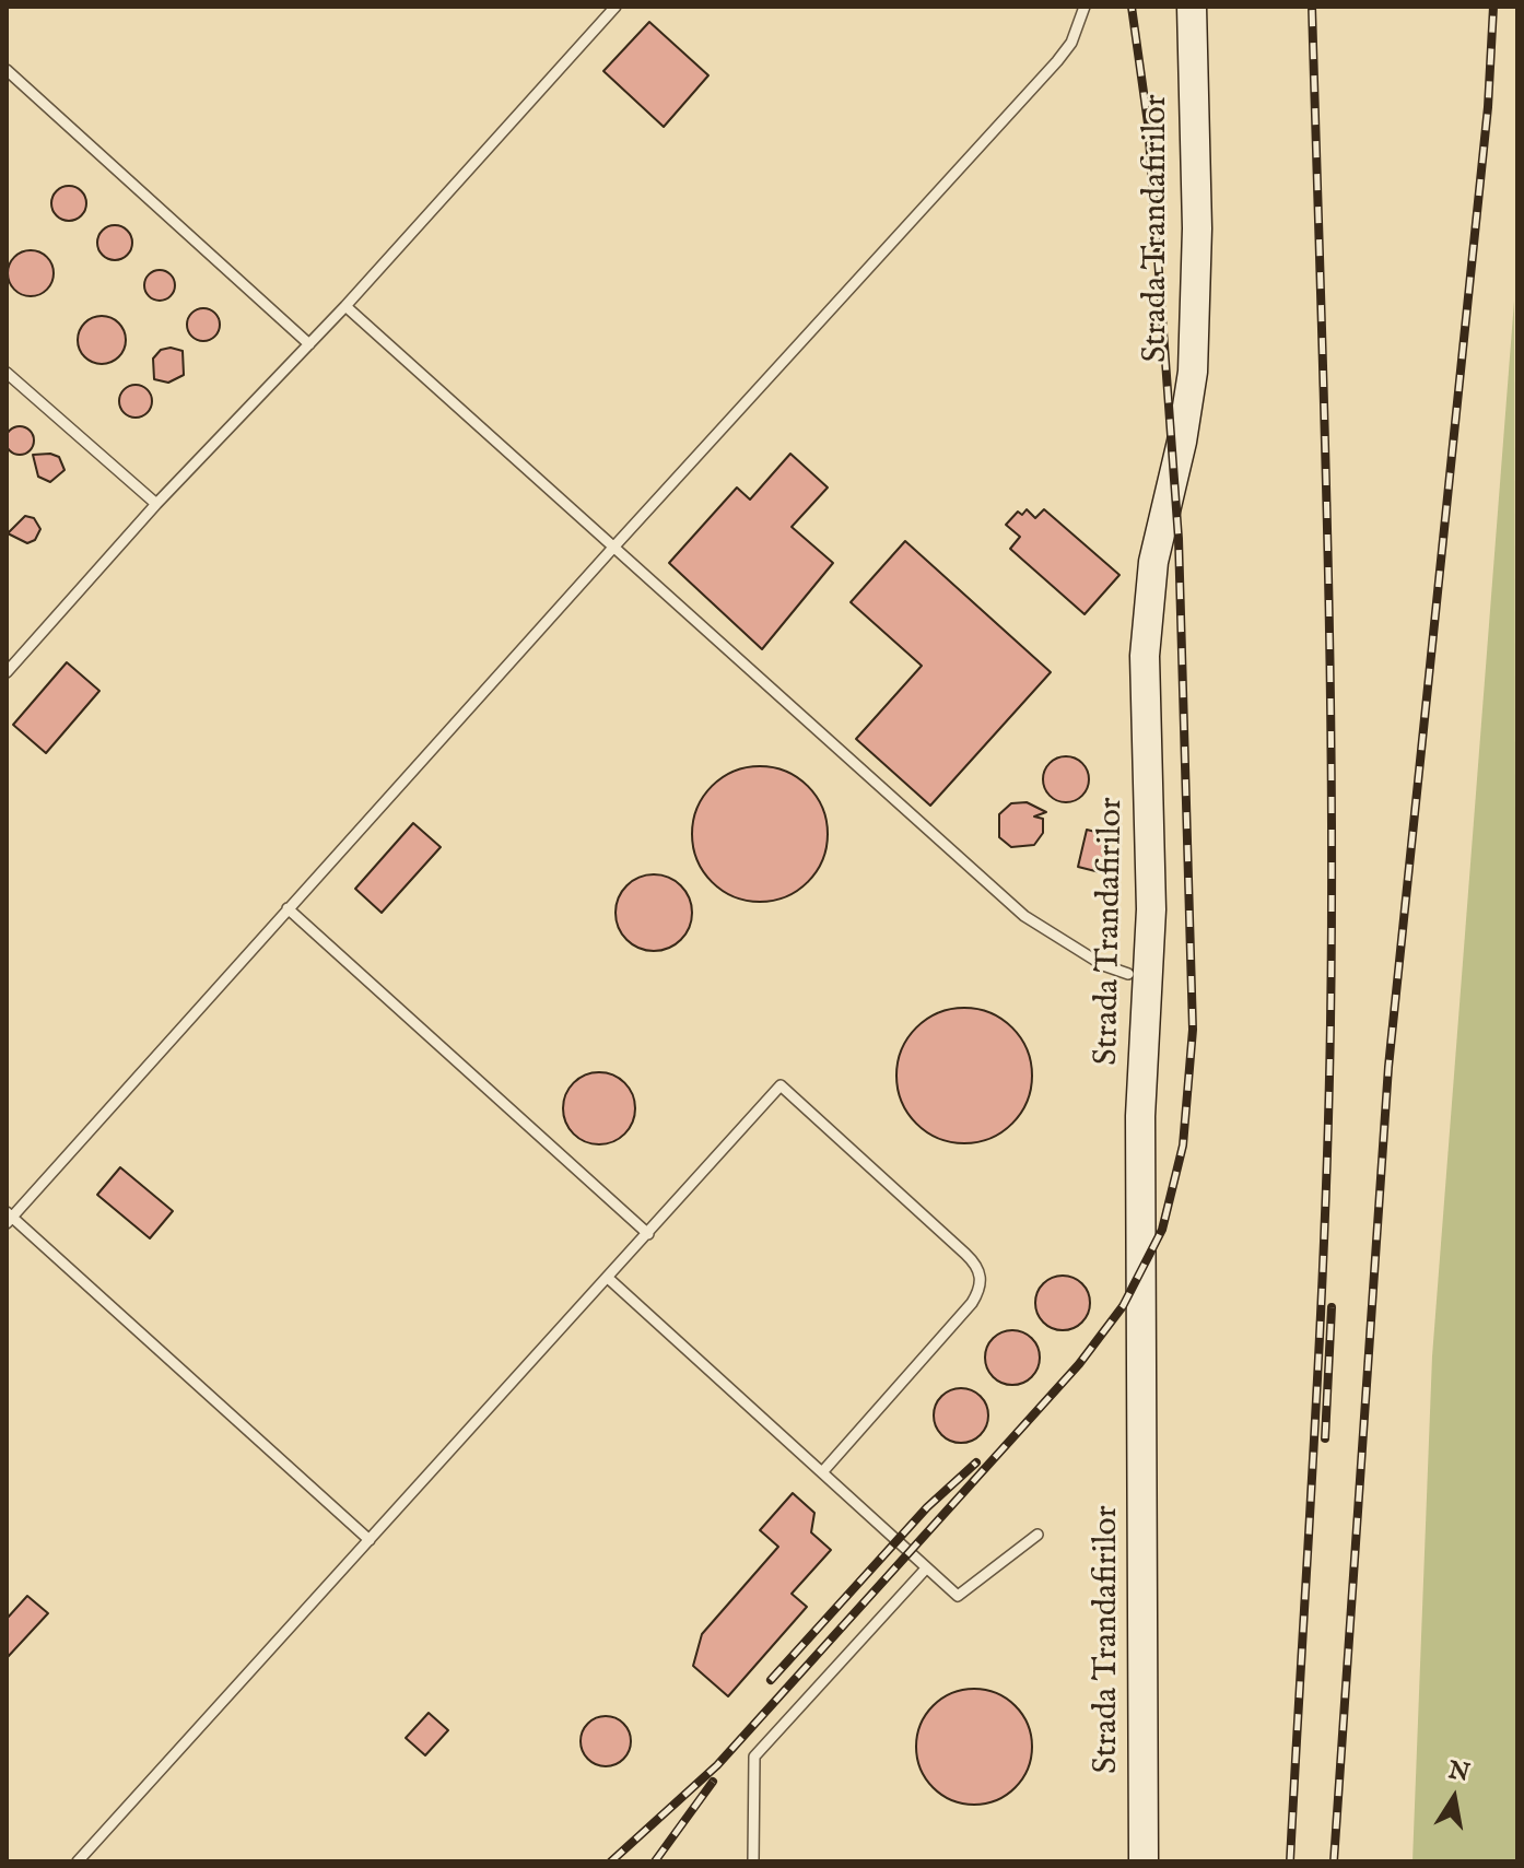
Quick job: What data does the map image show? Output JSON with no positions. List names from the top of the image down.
{
  "streets": {
    "main road": ["Strada Trandafirilor"]
  },
  "north": "top"
}
